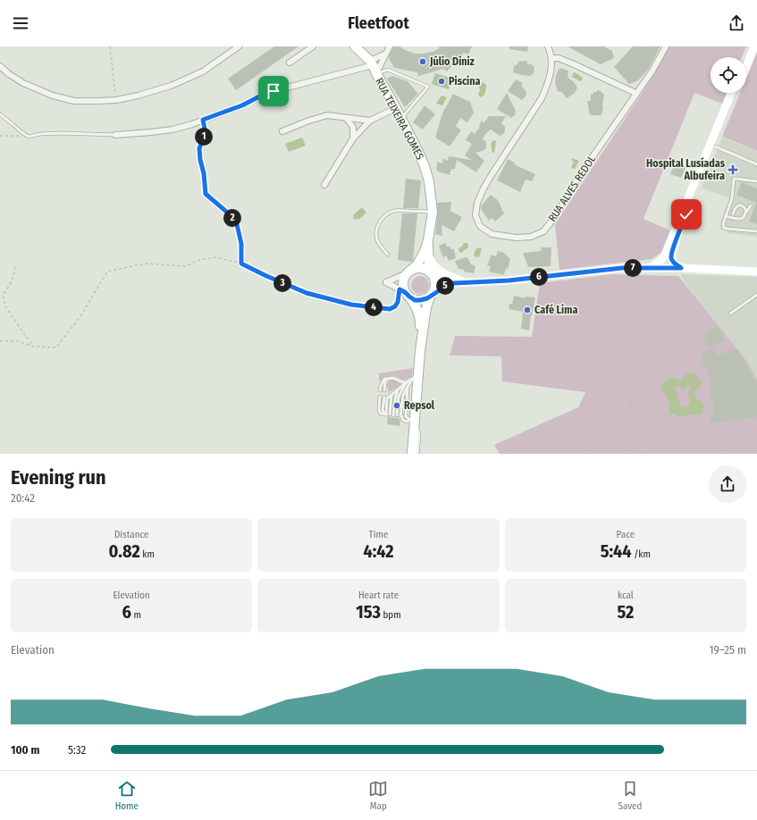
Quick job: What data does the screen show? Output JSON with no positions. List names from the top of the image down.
{
  "streets": {
    "main road": ["RUA TEIXEIRA GOMES"],
    "street": ["RUA ALVES REDOL"]
  },
  "places": {
    "other": [
      "Júlio Diniz",
      "Piscina",
      "Café Lima",
      "Repsol"
    ],
    "health": ["Hospital Lusíadas Albufeira"]
  },
  "page": {
    "header": "Fleetfoot",
    "pins": [
      "1",
      "2",
      "7",
      "6",
      "3",
      "5",
      "4"
    ],
    "heading": ["Evening run", "20:42"],
    "stats": [
      ["Distance", "0.82 km"],
      ["Time", "4:42"],
      ["Pace", "5:44 /km"],
      ["Elevation", "6 m"],
      ["Heart rate", "153 bpm"],
      ["kcal", "52"]
    ],
    "chart": ["Elevation", "19–25 m"],
    "list": [
      {
        "name": "100 m",
        "note": "5:32"
      }
    ],
    "tabs": ["Home", "Map", "Saved"]
  }
}
